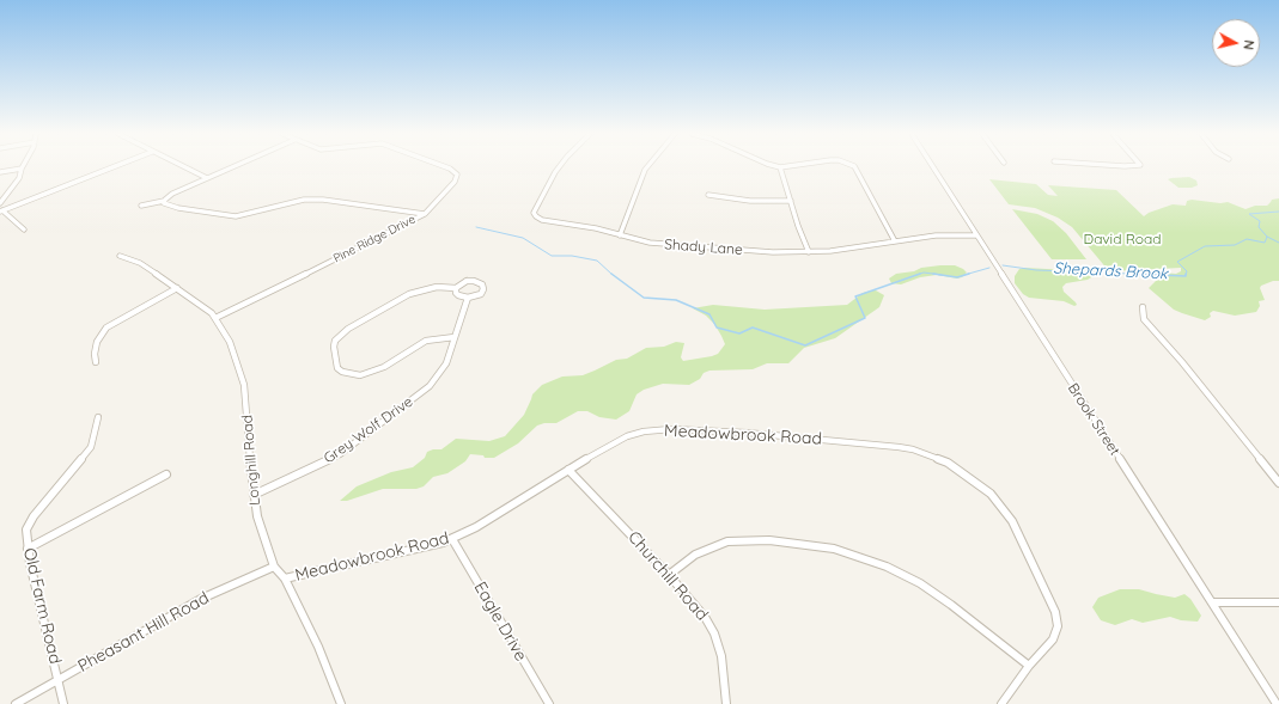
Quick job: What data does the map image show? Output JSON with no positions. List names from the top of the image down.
{
  "streets": {
    "street": [
      "Pine Ridge Drive",
      "Shady Lane",
      "Brook Street",
      "Grey Wolf Drive",
      "Meadowbrook Road",
      "Longhill Road",
      "Churchill Road",
      "Old Farm Road",
      "Eagle Drive",
      "Pheasant Hill Road"
    ]
  },
  "crossings": [
    ["Pine Ridge Drive", "Longhill Road"],
    ["Shady Lane", "Brook Street"],
    ["Grey Wolf Drive", "Longhill Road"],
    ["Meadowbrook Road", "Longhill Road"],
    ["Meadowbrook Road", "Churchill Road"],
    ["Meadowbrook Road", "Eagle Drive"],
    ["Longhill Road", "Pheasant Hill Road"],
    ["Old Farm Road", "Pheasant Hill Road"]
  ],
  "water": ["Shepards Brook"],
  "parks": ["David Road"],
  "north": "right"
}
